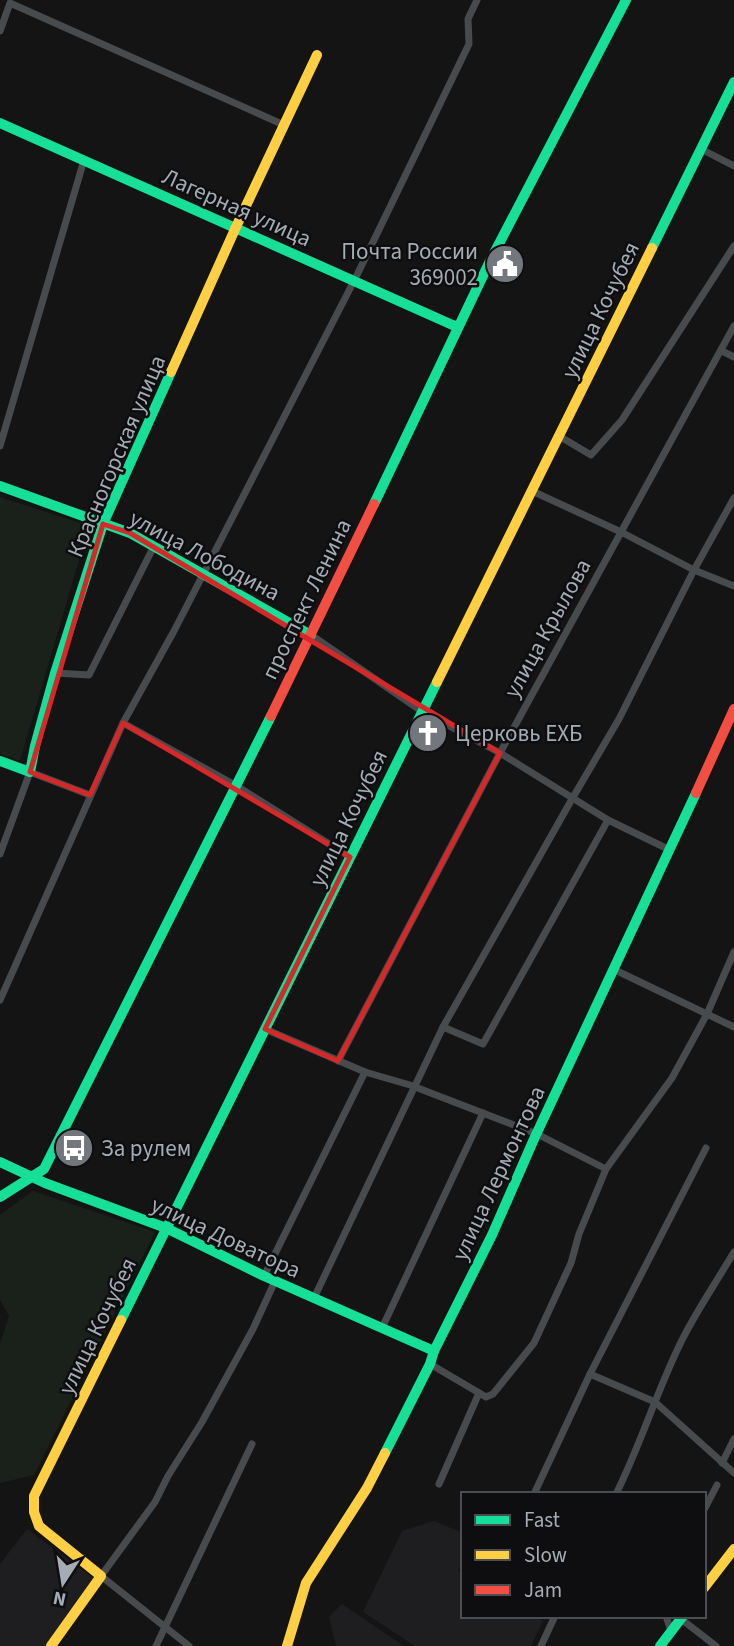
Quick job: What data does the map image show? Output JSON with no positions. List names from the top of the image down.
{
  "streets": {
    "street": [
      "Лагерная улица",
      "улица Кочубея",
      "Красногорская улица",
      "улица Лободина",
      "проспект Ленина",
      "улица Крылова",
      "улица Лермонтова",
      "улица Доватора"
    ]
  },
  "crossings": [
    ["Лагерная улица", "Красногорская улица"],
    ["Лагерная улица", "проспект Ленина"],
    ["улица Кочубея", "улица Лободина"],
    ["улица Кочубея", "улица Доватора"],
    ["Красногорская улица", "улица Лободина"],
    ["улица Лободина", "проспект Ленина"],
    ["улица Лободина", "улица Крылова"],
    ["улица Лободина", "улица Лермонтова"],
    ["проспект Ленина", "улица Доватора"],
    ["улица Лермонтова", "улица Доватора"]
  ],
  "places": {
    "public building": ["Почта России 369002"],
    "church": ["Церковь ЕХБ"],
    "bus stop": ["За рулем"]
  },
  "legend": ["Fast", "Slow", "Jam"],
  "north": "bottom"
}
